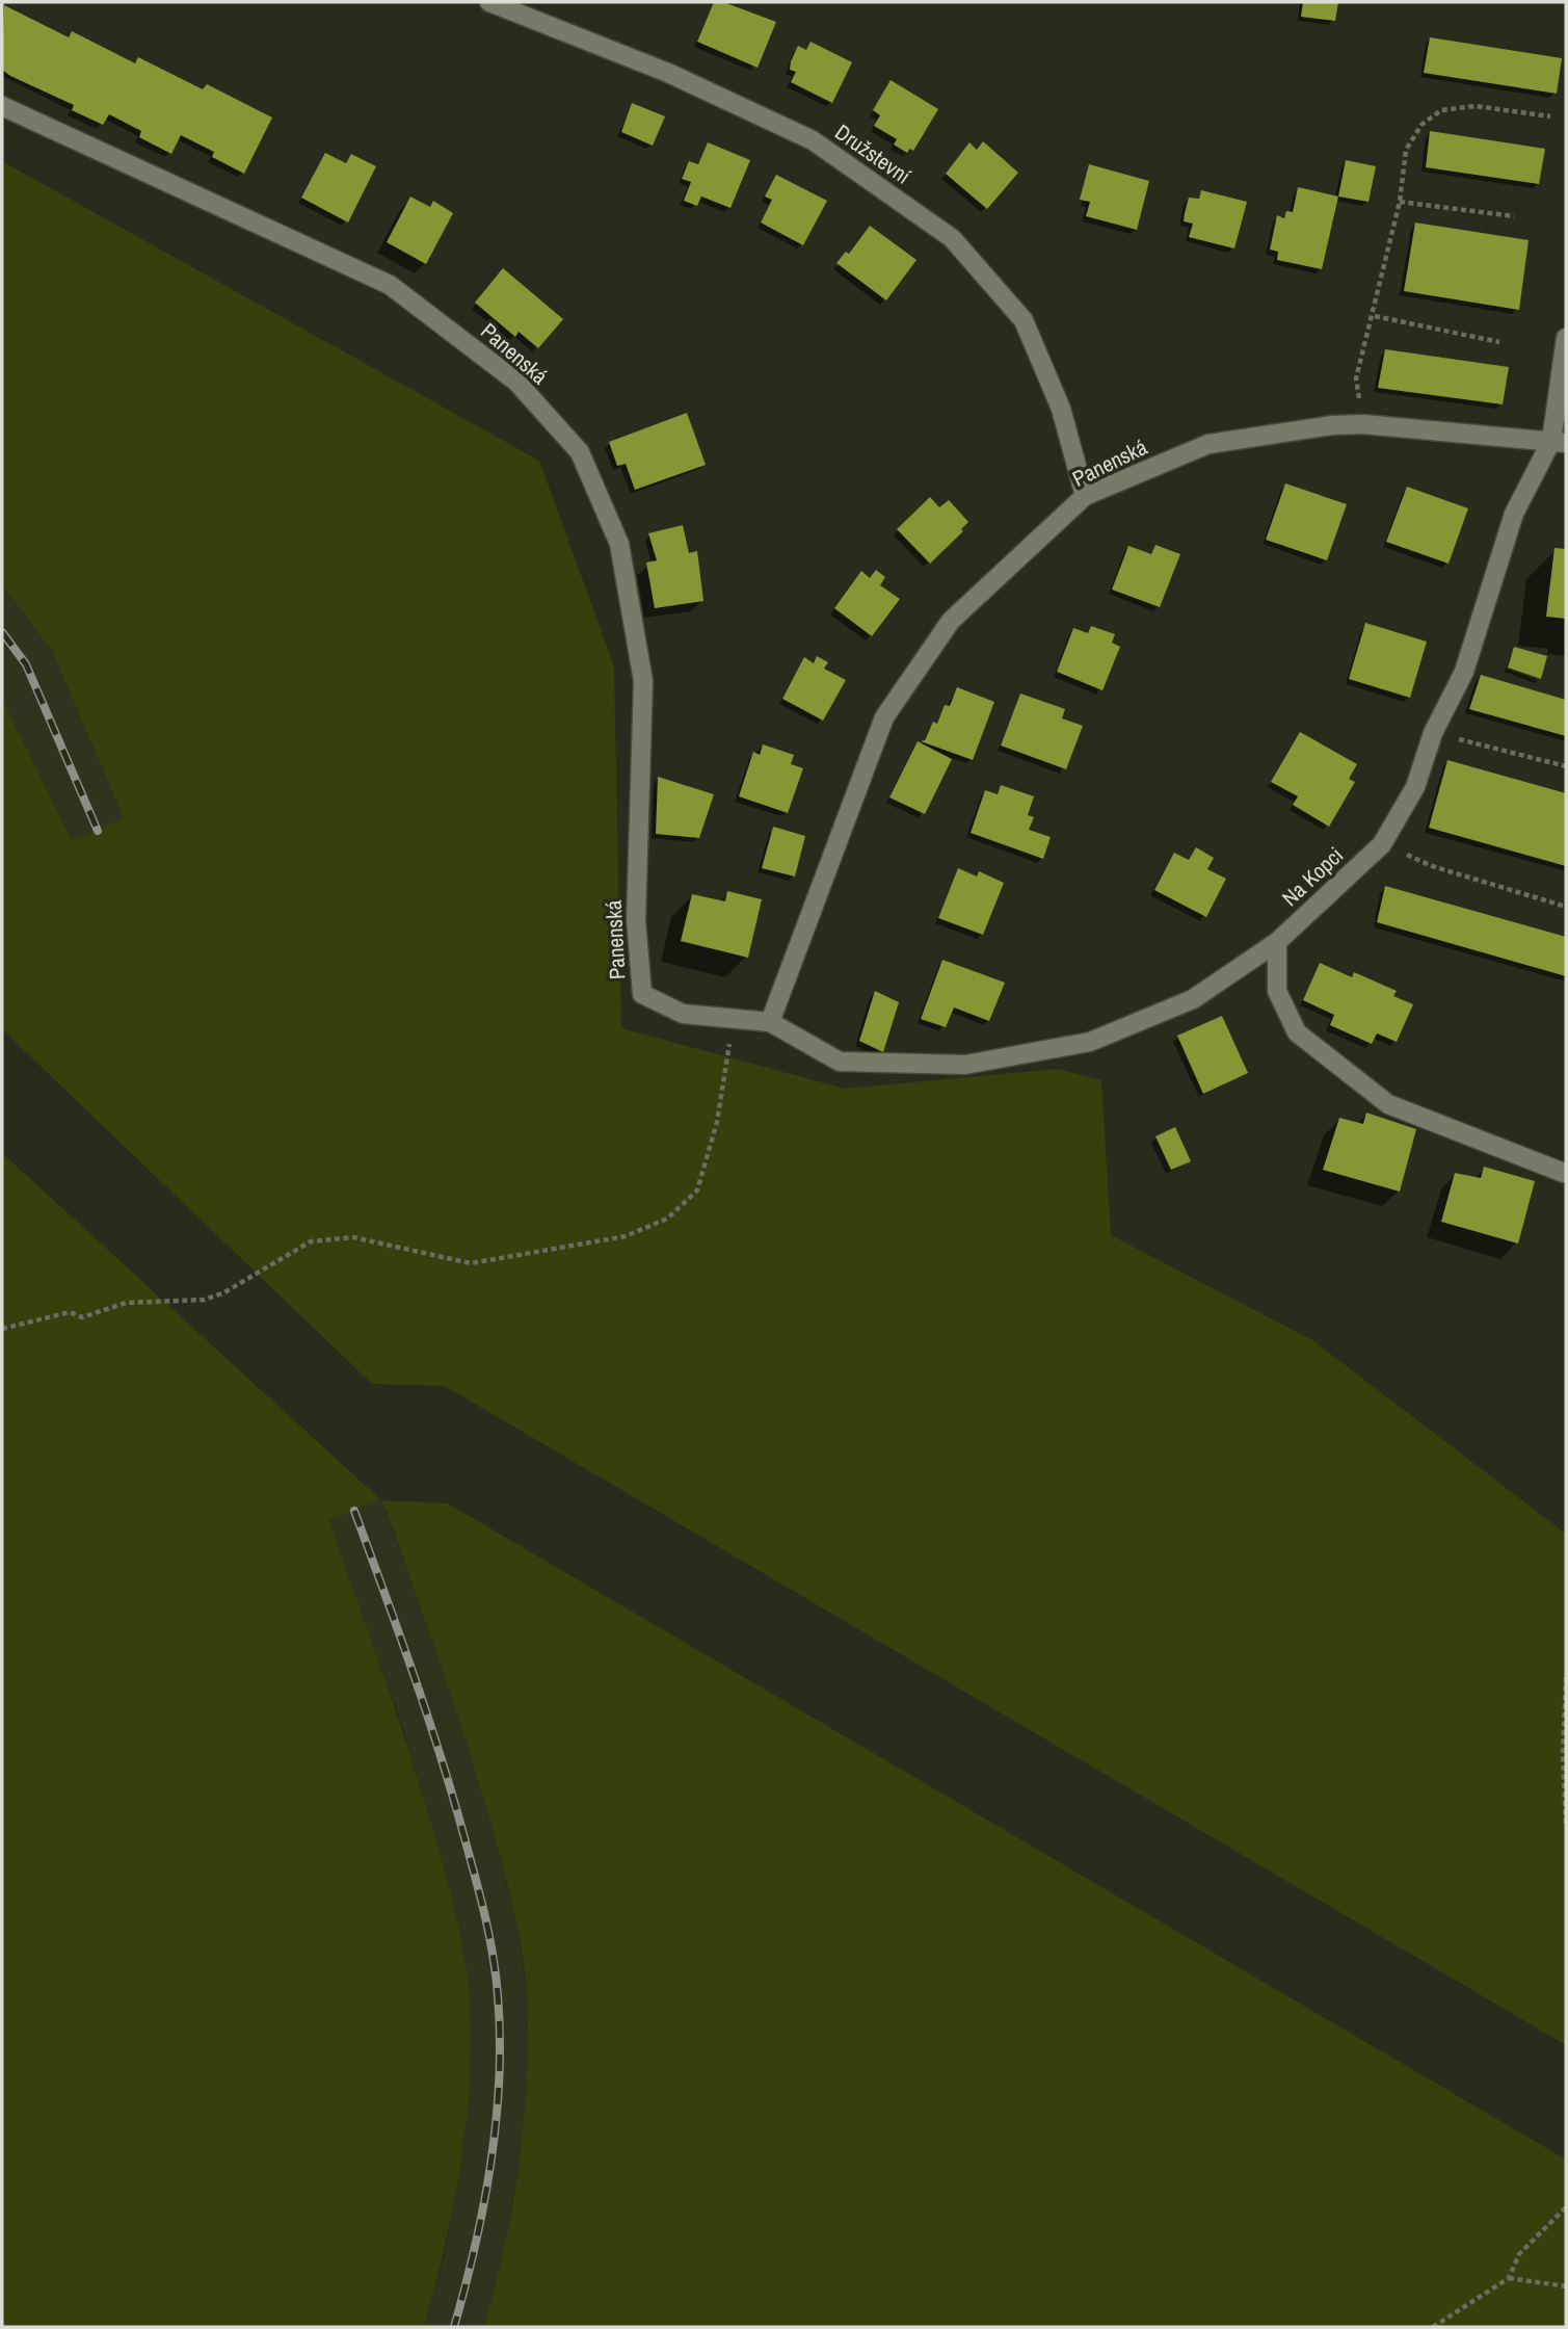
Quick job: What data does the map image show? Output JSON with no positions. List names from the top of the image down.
{
  "streets": {
    "street": ["Družstevní", "Panenská", "Na Kopci"]
  },
  "crossings": [
    ["Družstevní", "Panenská"],
    ["Panenská", "Na Kopci"]
  ]
}
